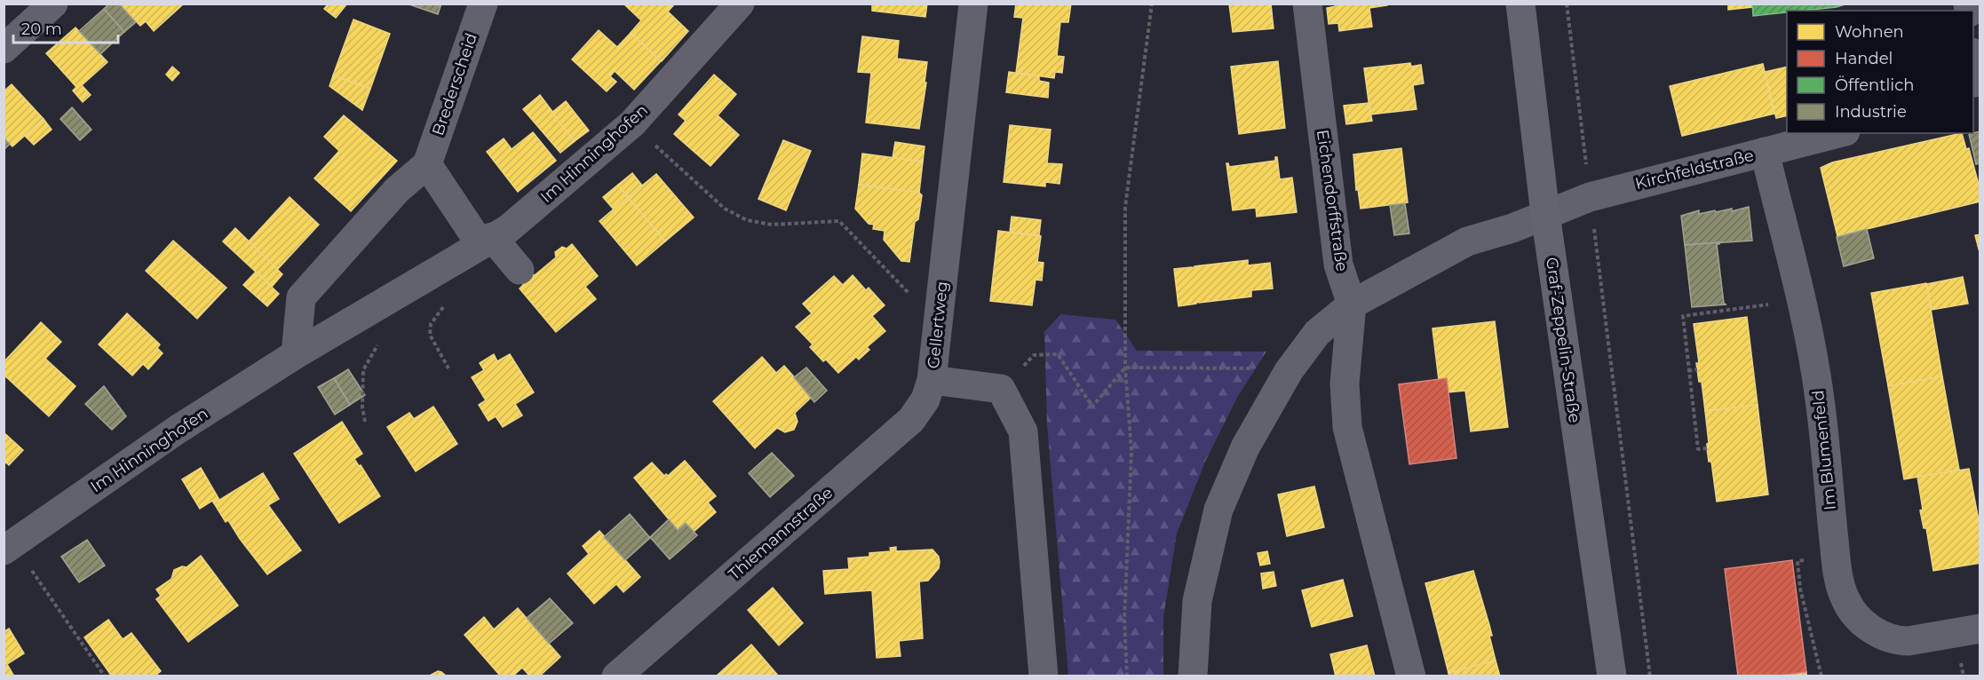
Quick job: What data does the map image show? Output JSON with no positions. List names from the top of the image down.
{
  "streets": {
    "main road": ["Graf-Zeppelin-Straße"],
    "street": [
      "Brederscheid",
      "Im Hinninghofen",
      "Kirchfeldstraße",
      "Eichendorffstraße",
      "Gellertweg",
      "Im Blumenfeld",
      "Thiemannstraße"
    ]
  },
  "crossings": [
    ["Kirchfeldstraße", "Eichendorffstraße"],
    ["Kirchfeldstraße", "Graf-Zeppelin-Straße"],
    ["Kirchfeldstraße", "Im Blumenfeld"],
    ["Gellertweg", "Thiemannstraße"]
  ],
  "legend": [
    "Wohnen",
    "Handel",
    "Öffentlich",
    "Industrie"
  ],
  "scale_bar": "20 m"
}
